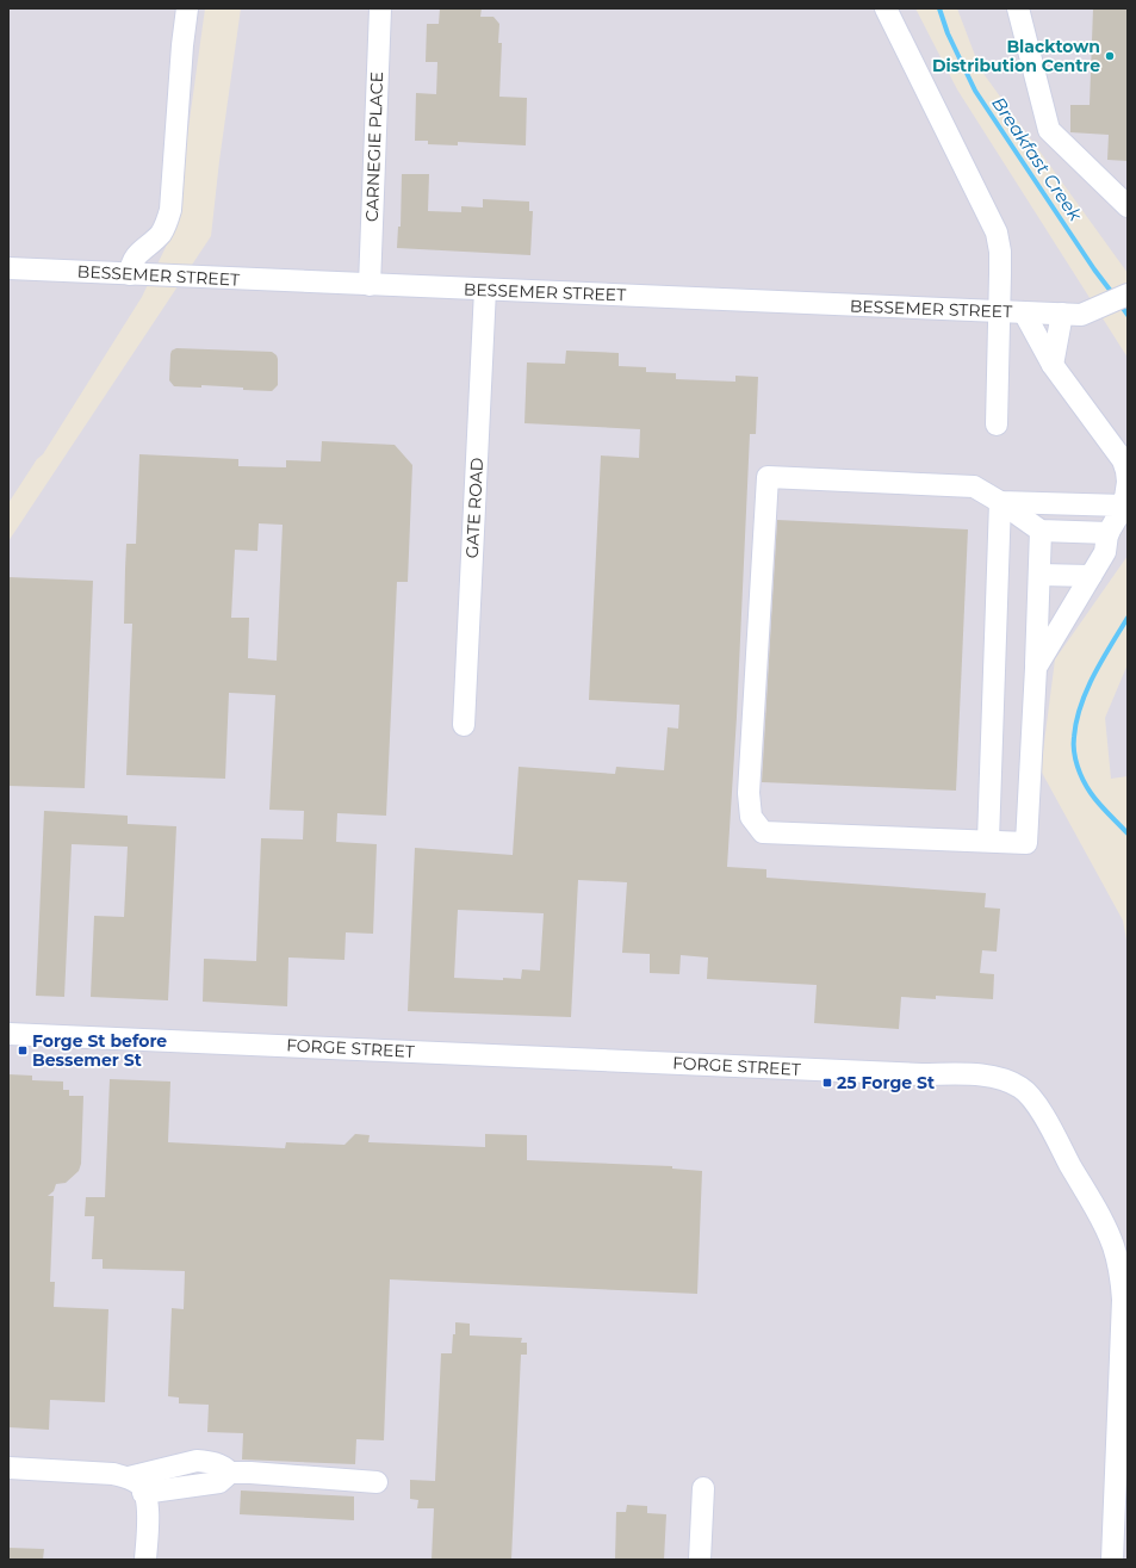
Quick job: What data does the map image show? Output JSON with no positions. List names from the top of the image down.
{
  "streets": {
    "street": [
      "CARNEGIE PLACE",
      "BESSEMER STREET",
      "GATE ROAD",
      "FORGE STREET"
    ]
  },
  "crossings": [
    ["CARNEGIE PLACE", "BESSEMER STREET"],
    ["BESSEMER STREET", "GATE ROAD"]
  ],
  "water": ["Breakfast Creek"],
  "places": {
    "other": ["Blacktown Distribution Centre"],
    "transit": ["Forge St before Bessemer St", "25 Forge St"]
  }
}
